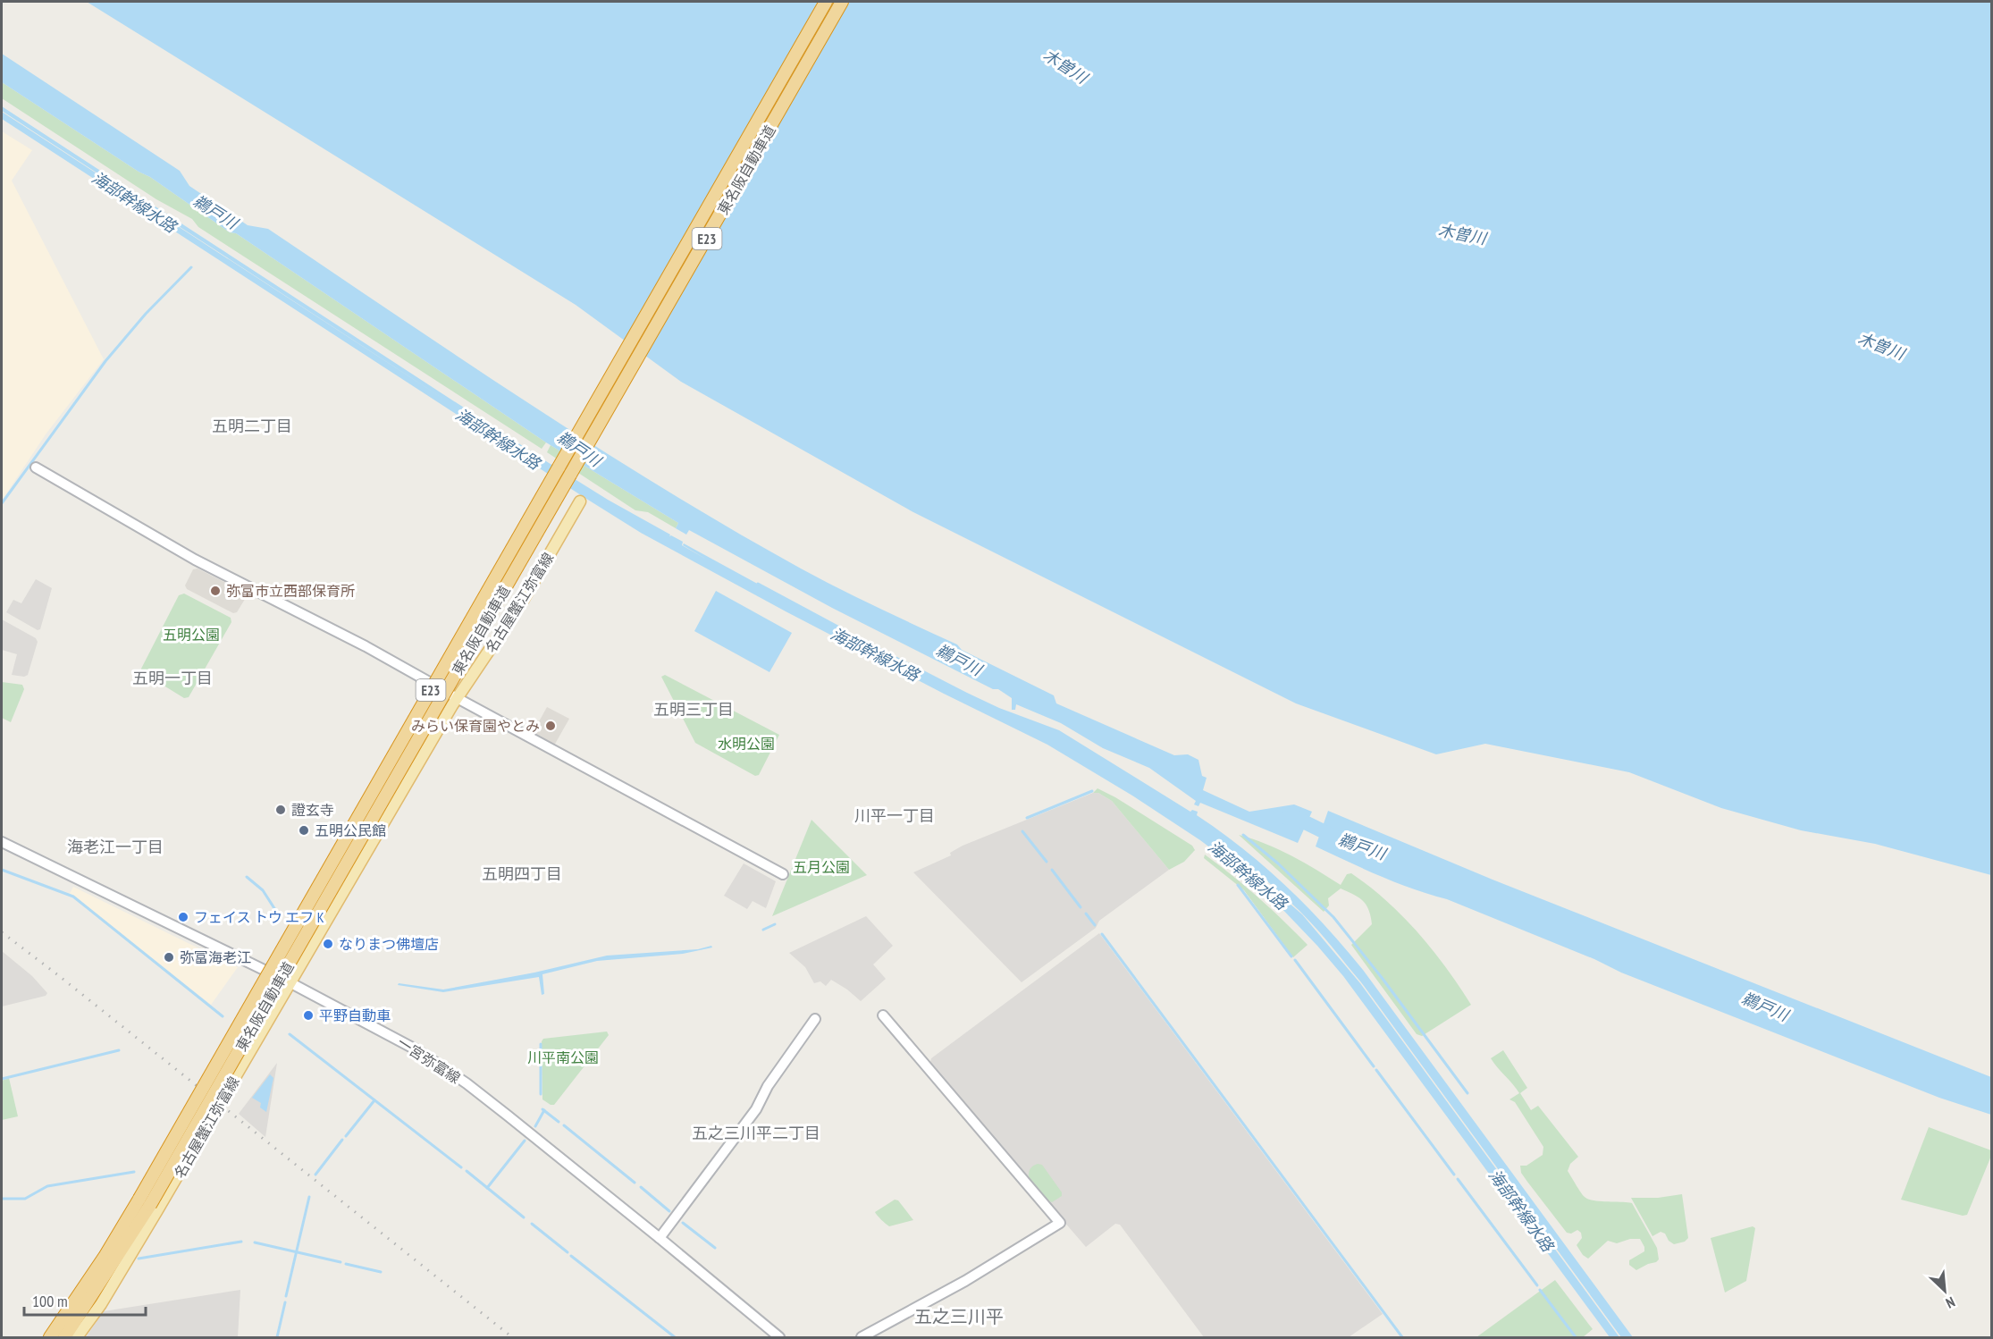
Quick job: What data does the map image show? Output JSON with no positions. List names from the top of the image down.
{
  "streets": {
    "highway": ["東名阪自動車道", "E23"],
    "main road": ["名古屋蟹江弥富線"],
    "street": ["一宮弥富線"]
  },
  "crossings": [
    ["名古屋蟹江弥富線", "一宮弥富線"]
  ],
  "districts": [
    "五明二丁目",
    "五明一丁目",
    "五明三丁目",
    "川平一丁目",
    "海老江一丁目",
    "五明四丁目",
    "五之三川平二丁目",
    "五之三川平"
  ],
  "water": ["木曽川", "海部幹線水路", "鵜戸川"],
  "parks": [
    "五明公園",
    "水明公園",
    "五月公園",
    "川平南公園"
  ],
  "places": [
    "弥富市立西部保育所",
    "みらい保育園やとみ",
    "證玄寺",
    "五明公民館",
    "フェイス トウ エフ K",
    "なりまつ佛壇店",
    "弥富海老江",
    "平野自動車"
  ],
  "scale_bar": "100 m",
  "north": "bottom right"
}
